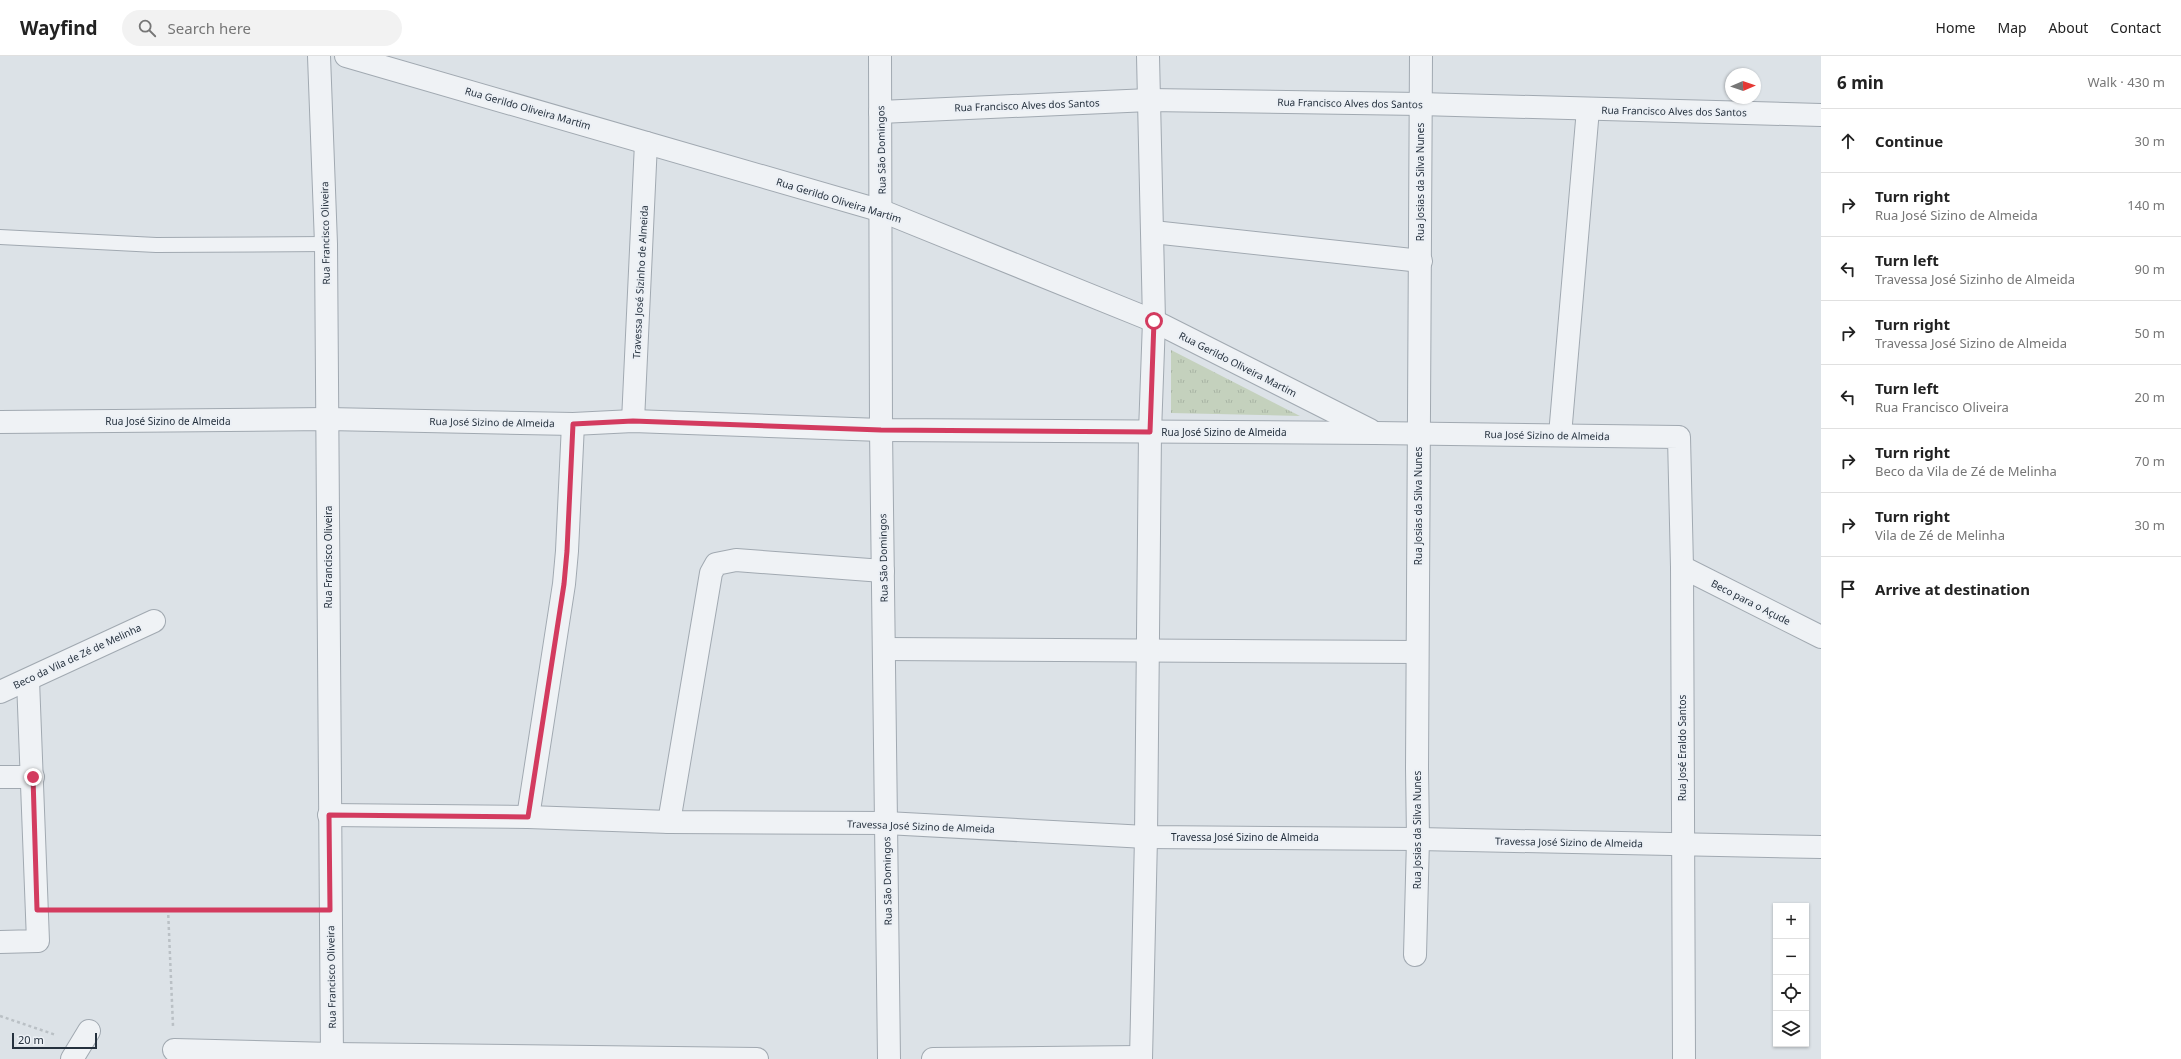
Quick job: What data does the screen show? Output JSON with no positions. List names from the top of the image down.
{
  "streets": {
    "street": [
      "Rua Francisco Alves dos Santos",
      "Rua Gerildo Oliveira Martim",
      "Rua São Domingos",
      "Rua Josias da Silva Nunes",
      "Rua Francisco Oliveira",
      "Travessa José Sizinho de Almeida",
      "Rua José Sizino de Almeida",
      "Beco para o Açude",
      "Beco da Vila de Zé de Melinha",
      "Rua José Eraldo Santos",
      "Travessa José Sizino de Almeida"
    ]
  },
  "crossings": [
    ["Rua Francisco Alves dos Santos", "Rua São Domingos"],
    ["Rua Francisco Alves dos Santos", "Rua Josias da Silva Nunes"],
    ["Rua Gerildo Oliveira Martim", "Rua São Domingos"],
    ["Rua Gerildo Oliveira Martim", "Travessa José Sizinho de Almeida"],
    ["Rua Gerildo Oliveira Martim", "Rua José Sizino de Almeida"],
    ["Rua São Domingos", "Rua José Sizino de Almeida"],
    ["Rua São Domingos", "Travessa José Sizino de Almeida"],
    ["Rua Josias da Silva Nunes", "Rua José Sizino de Almeida"],
    ["Rua Josias da Silva Nunes", "Travessa José Sizino de Almeida"],
    ["Rua Francisco Oliveira", "Rua José Sizino de Almeida"],
    ["Rua Francisco Oliveira", "Travessa José Sizino de Almeida"],
    ["Travessa José Sizinho de Almeida", "Rua José Sizino de Almeida"],
    ["Rua José Sizino de Almeida", "Rua José Eraldo Santos"],
    ["Beco para o Açude", "Rua José Eraldo Santos"],
    ["Rua José Eraldo Santos", "Travessa José Sizino de Almeida"]
  ],
  "scale_bar": "20 m",
  "north": "right",
  "page": {
    "header": "Wayfind",
    "search": "Search here",
    "nav": [
      "Home",
      "Map",
      "About",
      "Contact"
    ],
    "heading": ["6 min", "Walk · 430 m"],
    "list": [
      ["Continue", "30 m"],
      ["Turn right", "Rua José Sizino de Almeida", "140 m"],
      ["Turn left", "Travessa José Sizinho de Almeida", "90 m"],
      ["Turn right", "Travessa José Sizino de Almeida", "50 m"],
      ["Turn left", "Rua Francisco Oliveira", "20 m"],
      ["Turn right", "Beco da Vila de Zé de Melinha", "70 m"],
      ["Turn right", "Vila de Zé de Melinha", "30 m"],
      "Arrive at destination"
    ],
    "map_buttons": ["+", "−"],
    "scale": "20 m"
  }
}
